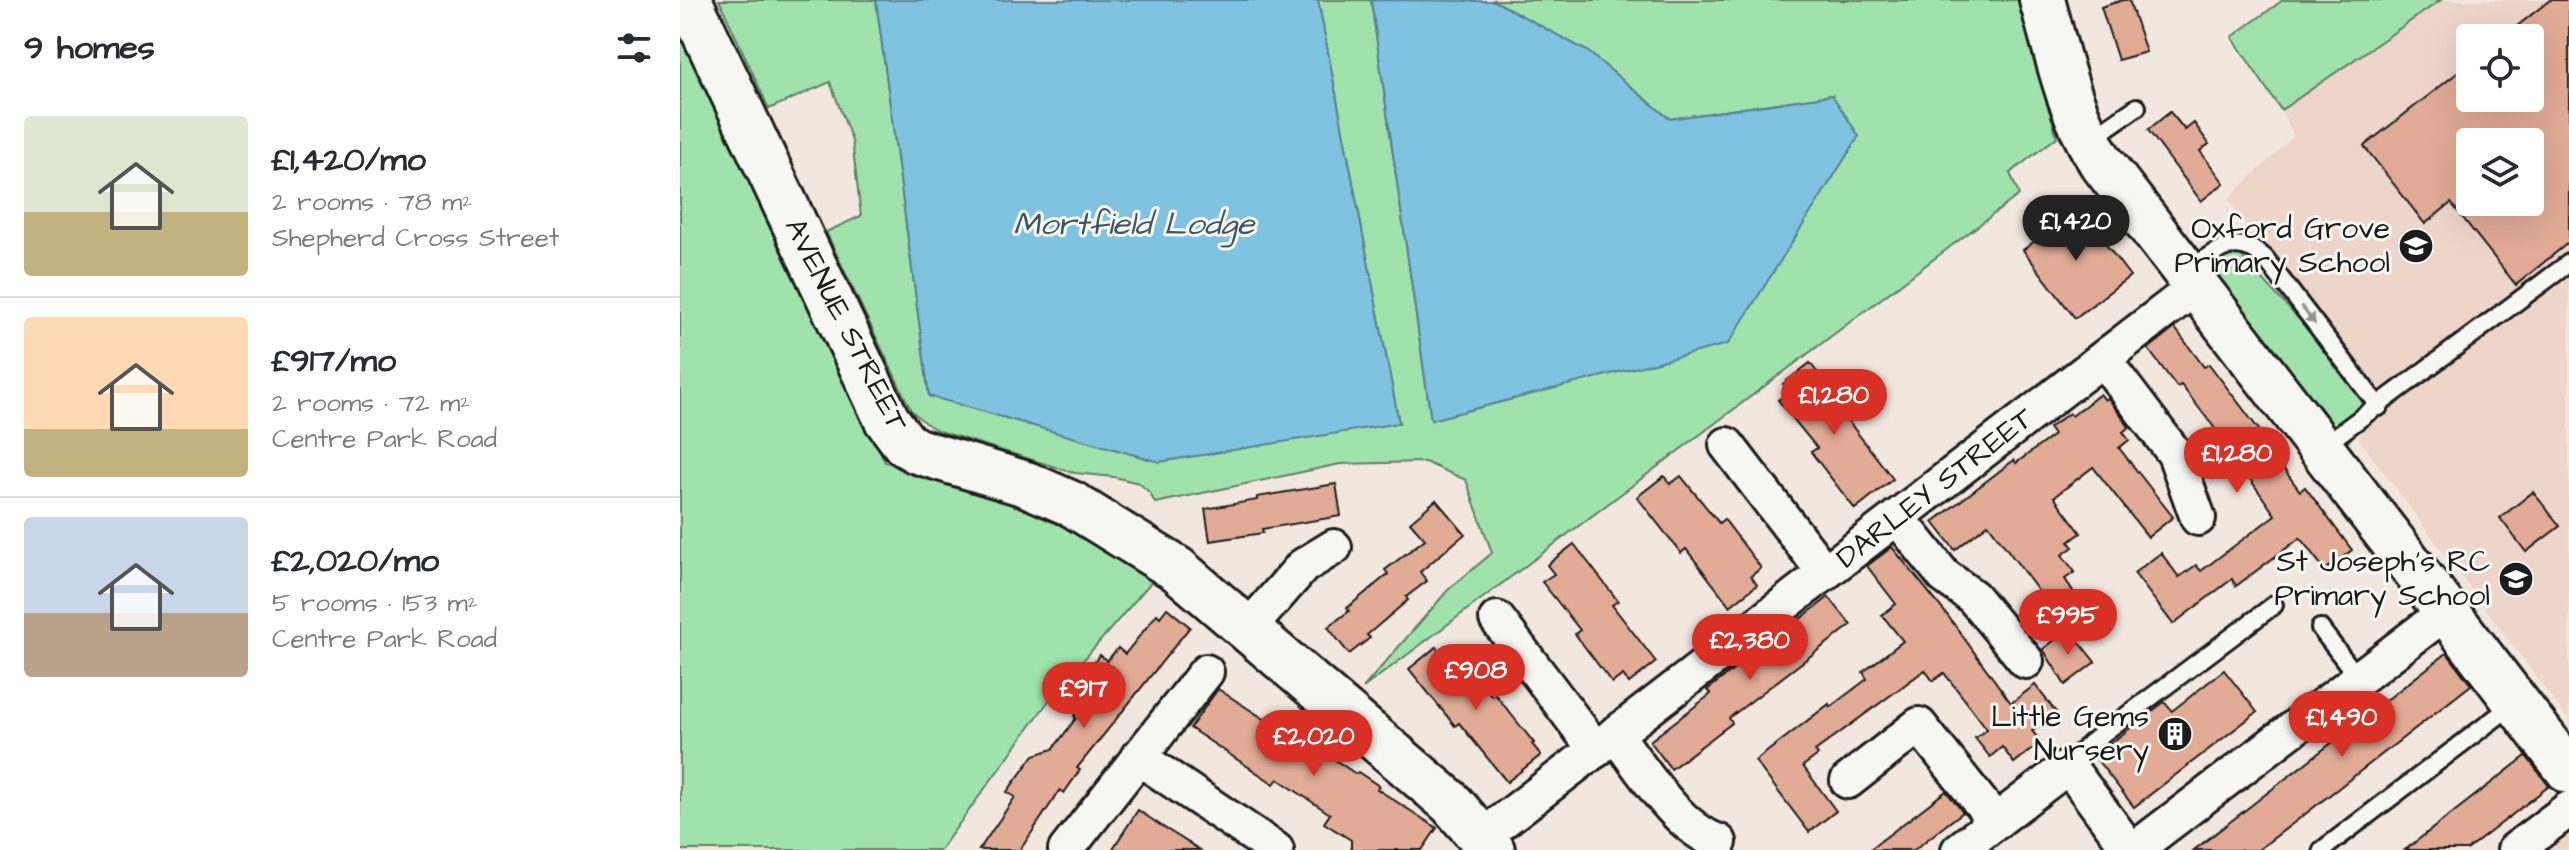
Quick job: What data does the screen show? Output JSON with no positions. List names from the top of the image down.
{
  "streets": {
    "street": ["AVENUE STREET", "DARLEY STREET"]
  },
  "crossings": [
    ["AVENUE STREET", "DARLEY STREET"]
  ],
  "water": ["Mortfield Lodge"],
  "places": {
    "school or university": ["Oxford Grove Primary School", "St Joseph's RC Primary School"],
    "building": ["Little Gems Nursery"]
  },
  "page": {
    "heading": "9 homes",
    "list": [
      {
        "name": "£1,420/mo",
        "note": "2 rooms · 78 m² · Shepherd Cross Street"
      },
      {
        "name": "£917/mo",
        "note": "2 rooms · 72 m² · Centre Park Road"
      },
      {
        "name": "£2,020/mo",
        "note": "5 rooms · 153 m² · Centre Park Road"
      }
    ],
    "price": [
      "£1,420",
      "£1,280",
      "£1,280",
      "£995",
      "£2,380",
      "£908",
      "£917",
      "£1,490",
      "£2,020"
    ]
  }
}
